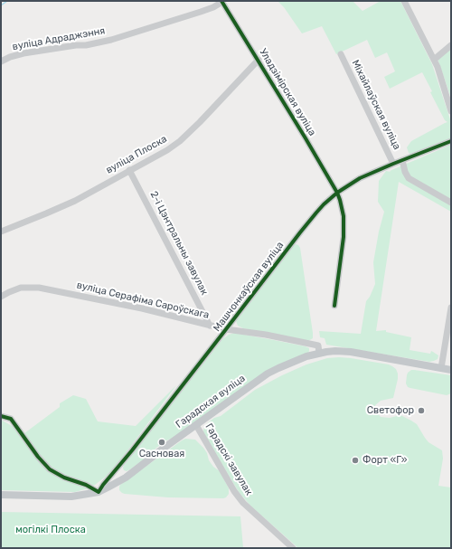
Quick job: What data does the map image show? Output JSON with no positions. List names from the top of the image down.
{
  "streets": {
    "main road": ["Гарадская вуліца"],
    "street": [
      "вуліца Адраджэння",
      "Уладзімірская вуліца",
      "Міхайлаўская вуліца",
      "вуліца Плоска",
      "2-і Цэнтральны завулак",
      "Машчонкаўская вуліца",
      "вуліца Серафіма Сароўскага",
      "Гарадскі завулак"
    ]
  },
  "crossings": [
    ["вуліца Адраджэння", "Уладзімірская вуліца"],
    ["Уладзімірская вуліца", "вуліца Плоска"],
    ["Уладзімірская вуліца", "Машчонкаўская вуліца"],
    ["Міхайлаўская вуліца", "Машчонкаўская вуліца"],
    ["вуліца Плоска", "2-і Цэнтральны завулак"],
    ["2-і Цэнтральны завулак", "вуліца Серафіма Сароўскага"],
    ["Машчонкаўская вуліца", "вуліца Серафіма Сароўскага"],
    ["Машчонкаўская вуліца", "Гарадская вуліца"],
    ["вуліца Серафіма Сароўскага", "Гарадская вуліца"],
    ["Гарадская вуліца", "Гарадскі завулак"]
  ],
  "parks": ["могілкі Плоска"],
  "places": ["Светофор", "Сасновая", "Форт «Г»"]
}
